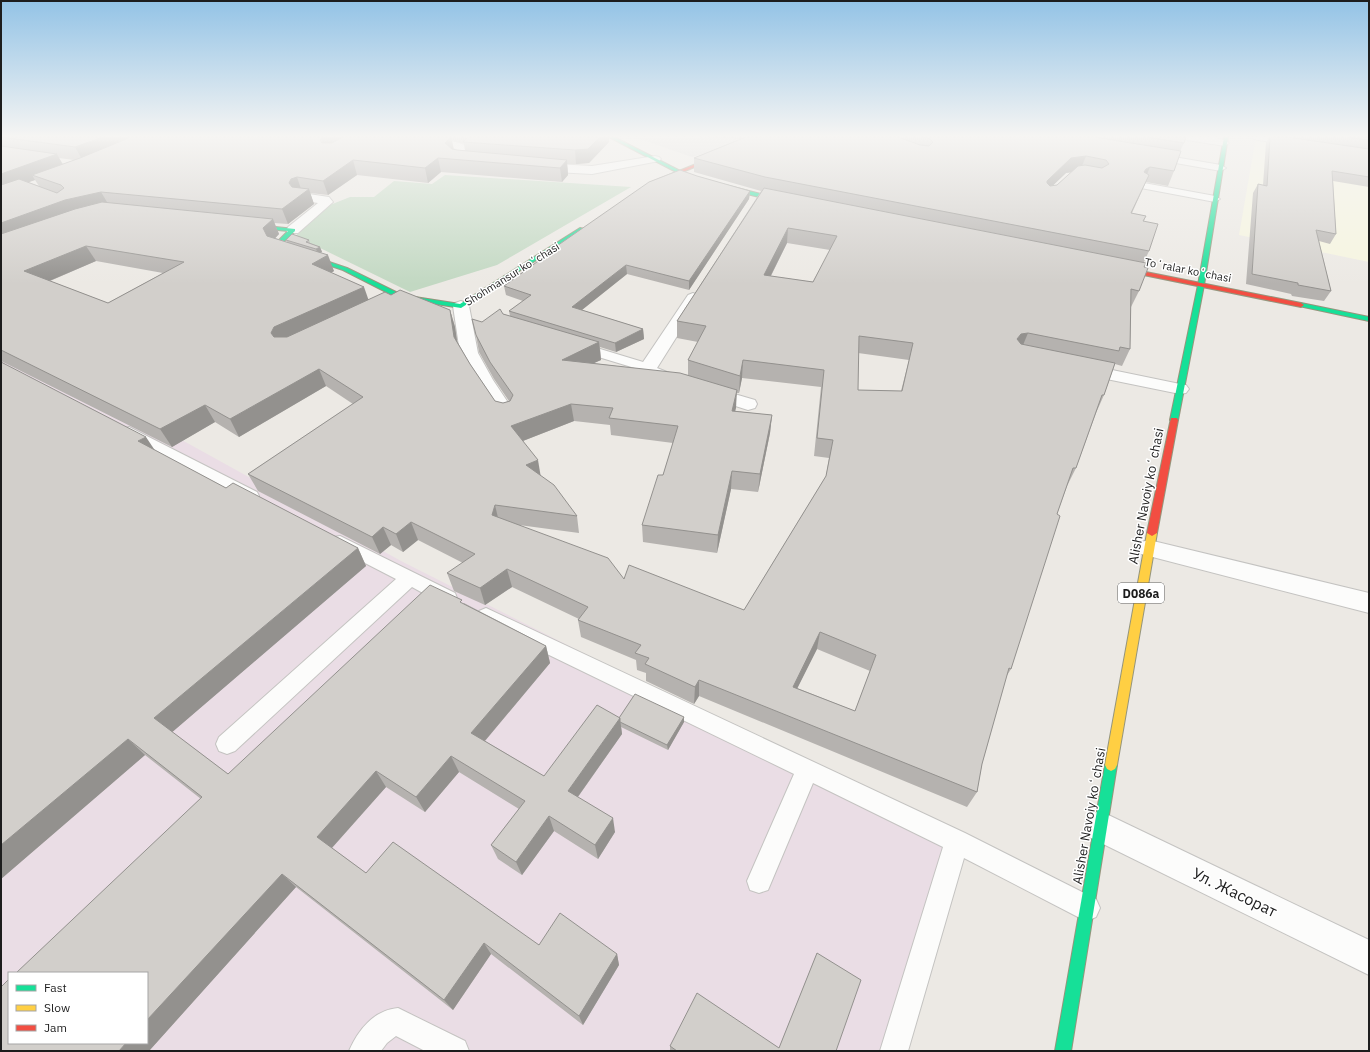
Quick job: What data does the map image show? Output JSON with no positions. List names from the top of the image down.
{
  "streets": {
    "main road": [
      "Toʻralar koʻchasi",
      "Shohmansur koʻchasi",
      "Alisher Navoiy koʻchasi",
      "D086a"
    ],
    "street": ["Ул. Жасорат"]
  },
  "crossings": [
    ["Toʻralar koʻchasi", "Alisher Navoiy koʻchasi"],
    ["Alisher Navoiy koʻchasi", "Ул. Жасорат"]
  ],
  "legend": ["Fast", "Slow", "Jam"]
}
